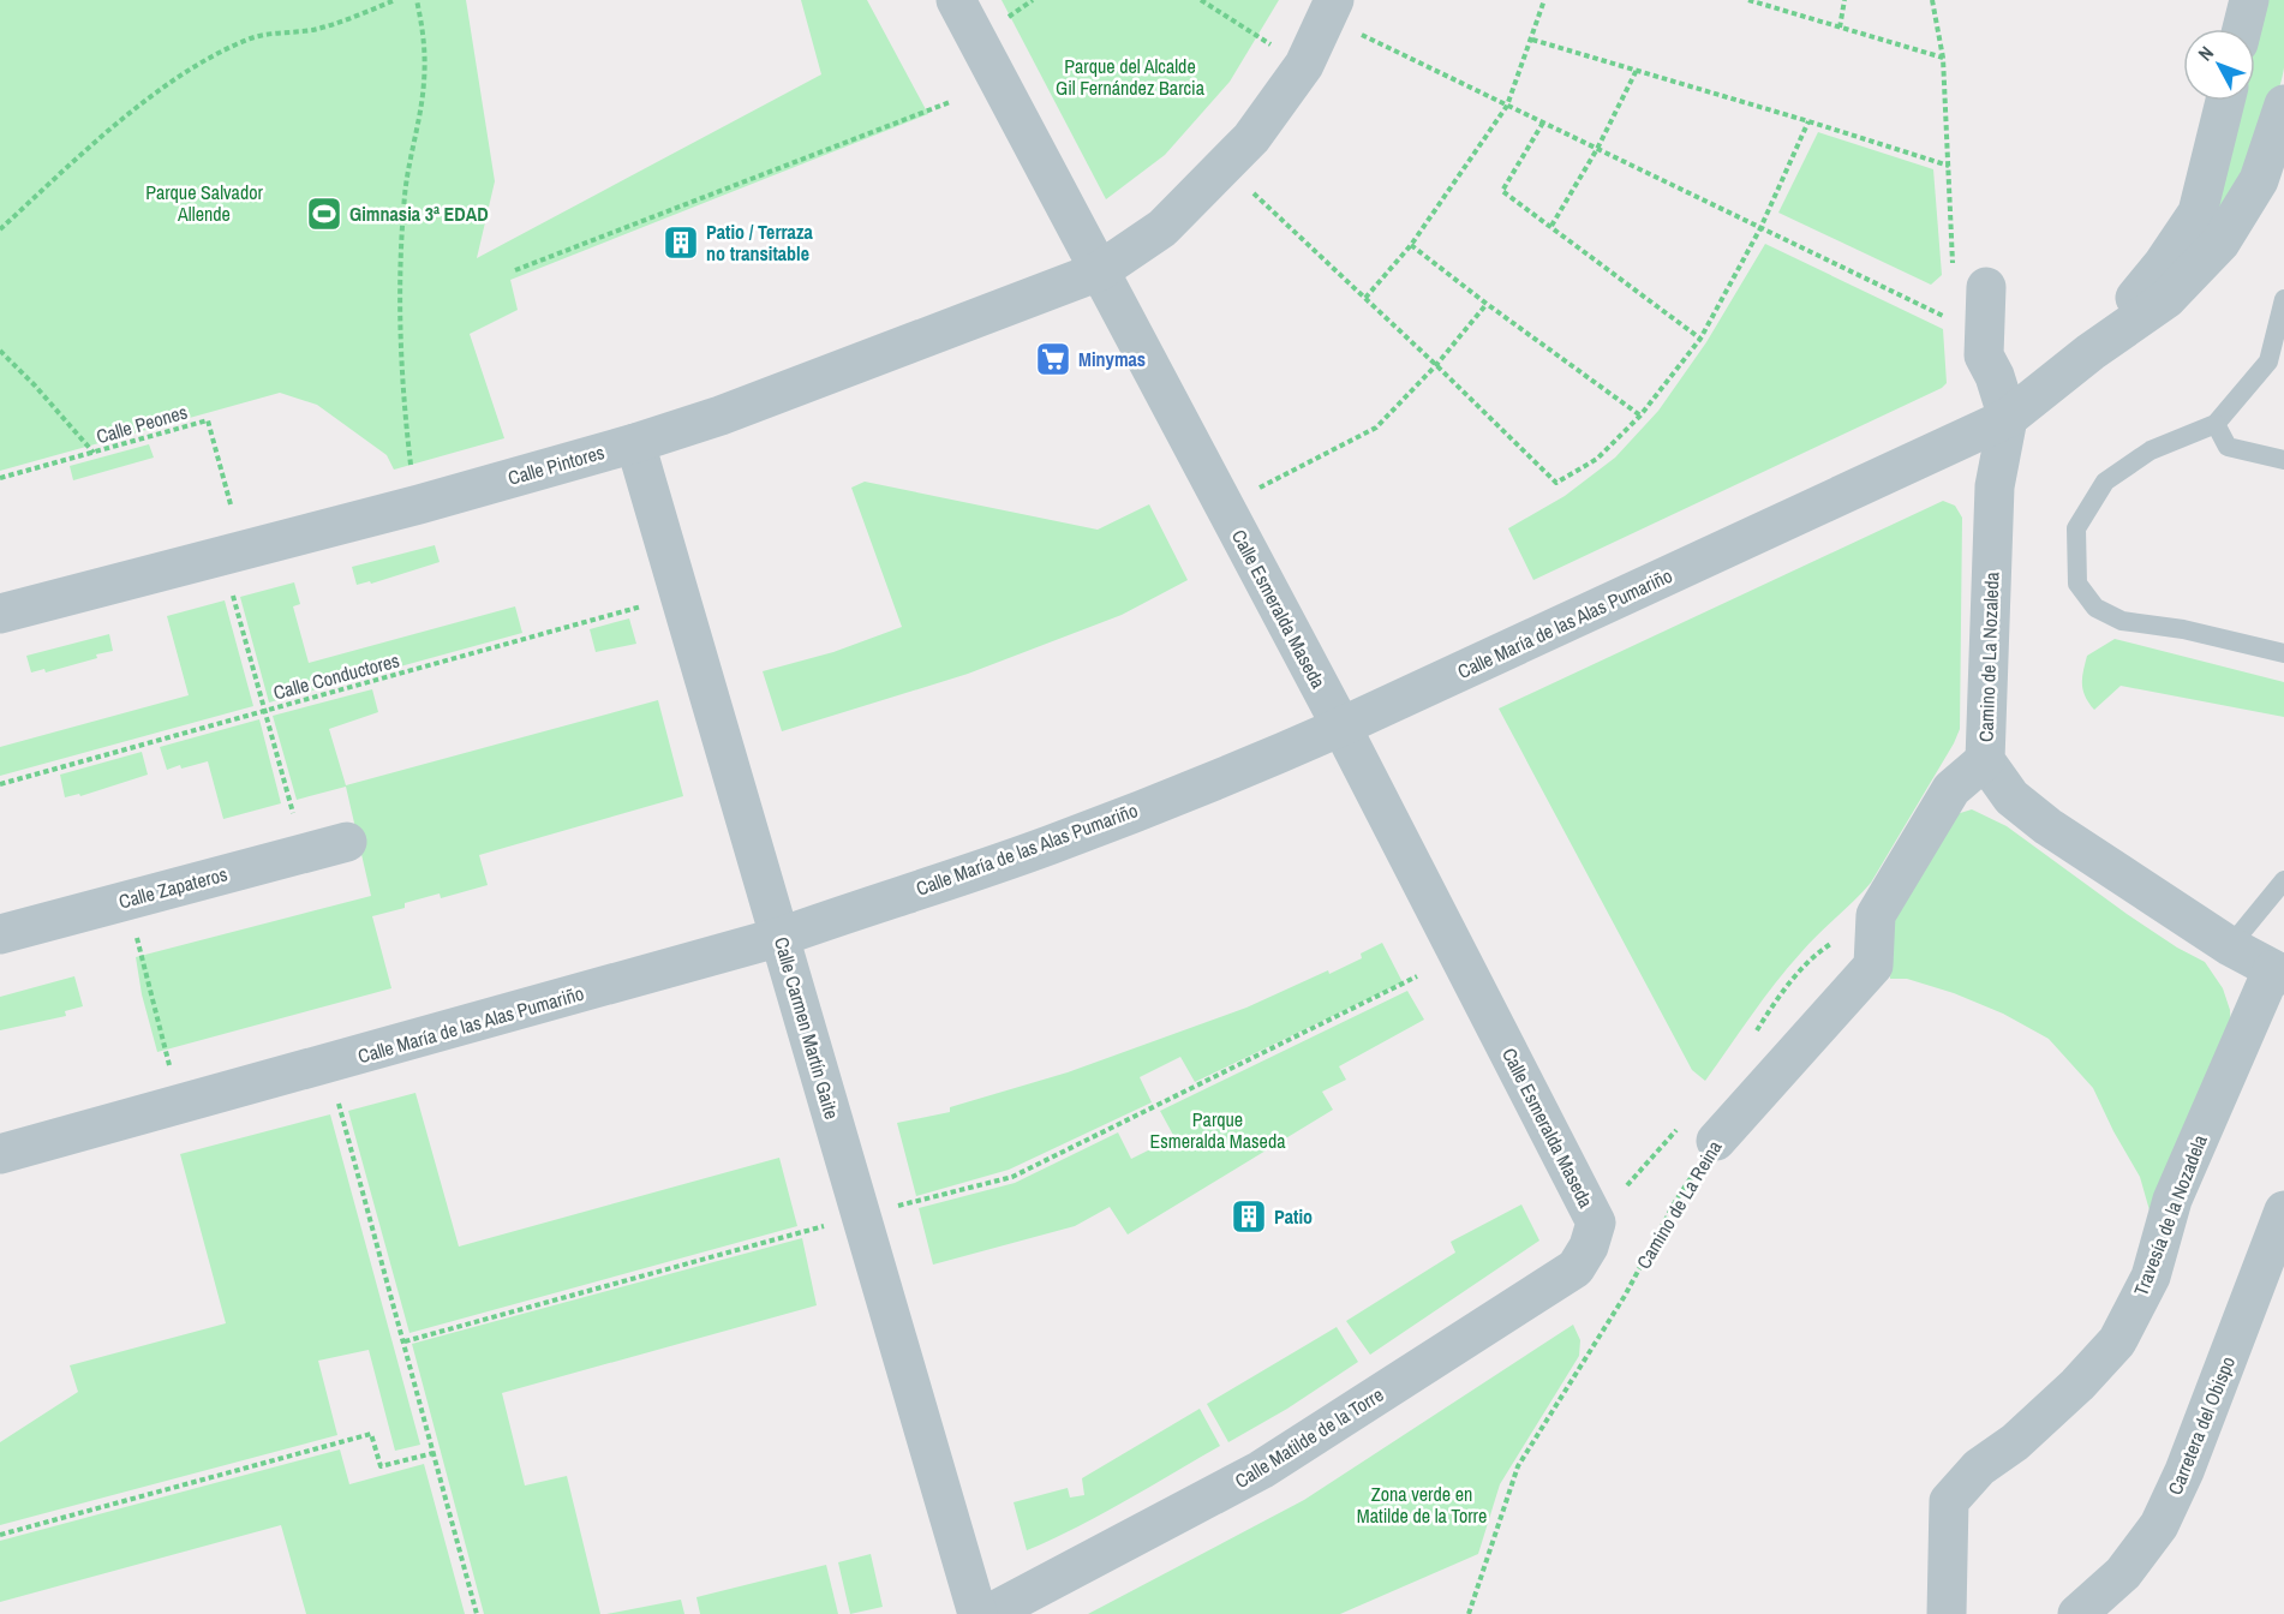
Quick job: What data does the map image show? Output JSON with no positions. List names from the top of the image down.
{
  "streets": {
    "street": [
      "Calle Pintores",
      "Calle Esmeralda Maseda",
      "Calle María de las Alas Pumariño",
      "Camino de La Nozaleda",
      "Calle Zapateros",
      "Calle Carmen Martín Gaite",
      "Camino de La Reina",
      "Travesía de la Nozadela",
      "Carretera del Obispo",
      "Calle Matilde de la Torre"
    ],
    "path": ["Calle Peones", "Calle Conductores"]
  },
  "crossings": [
    ["Calle Pintores", "Calle Esmeralda Maseda"],
    ["Calle Pintores", "Calle Carmen Martín Gaite"],
    ["Calle Esmeralda Maseda", "Calle María de las Alas Pumariño"],
    ["Calle Esmeralda Maseda", "Calle Matilde de la Torre"],
    ["Calle María de las Alas Pumariño", "Camino de La Nozaleda"],
    ["Calle María de las Alas Pumariño", "Calle Carmen Martín Gaite"],
    ["Camino de La Nozaleda", "Camino de La Reina"],
    ["Camino de La Nozaleda", "Travesía de la Nozadela"],
    ["Calle Conductores", "Calle Carmen Martín Gaite"]
  ],
  "parks": [
    "Parque del Alcalde Gil Fernández Barcia",
    "Parque Salvador Allende",
    "Parque Esmeralda Maseda",
    "Zona verde en Matilde de la Torre"
  ],
  "places": {
    "sports": ["Gimnasia 3ª EDAD"],
    "building": ["Patio / Terraza no transitable", "Patio"],
    "supermarket": ["Minymas"]
  },
  "north": "top left"
}
